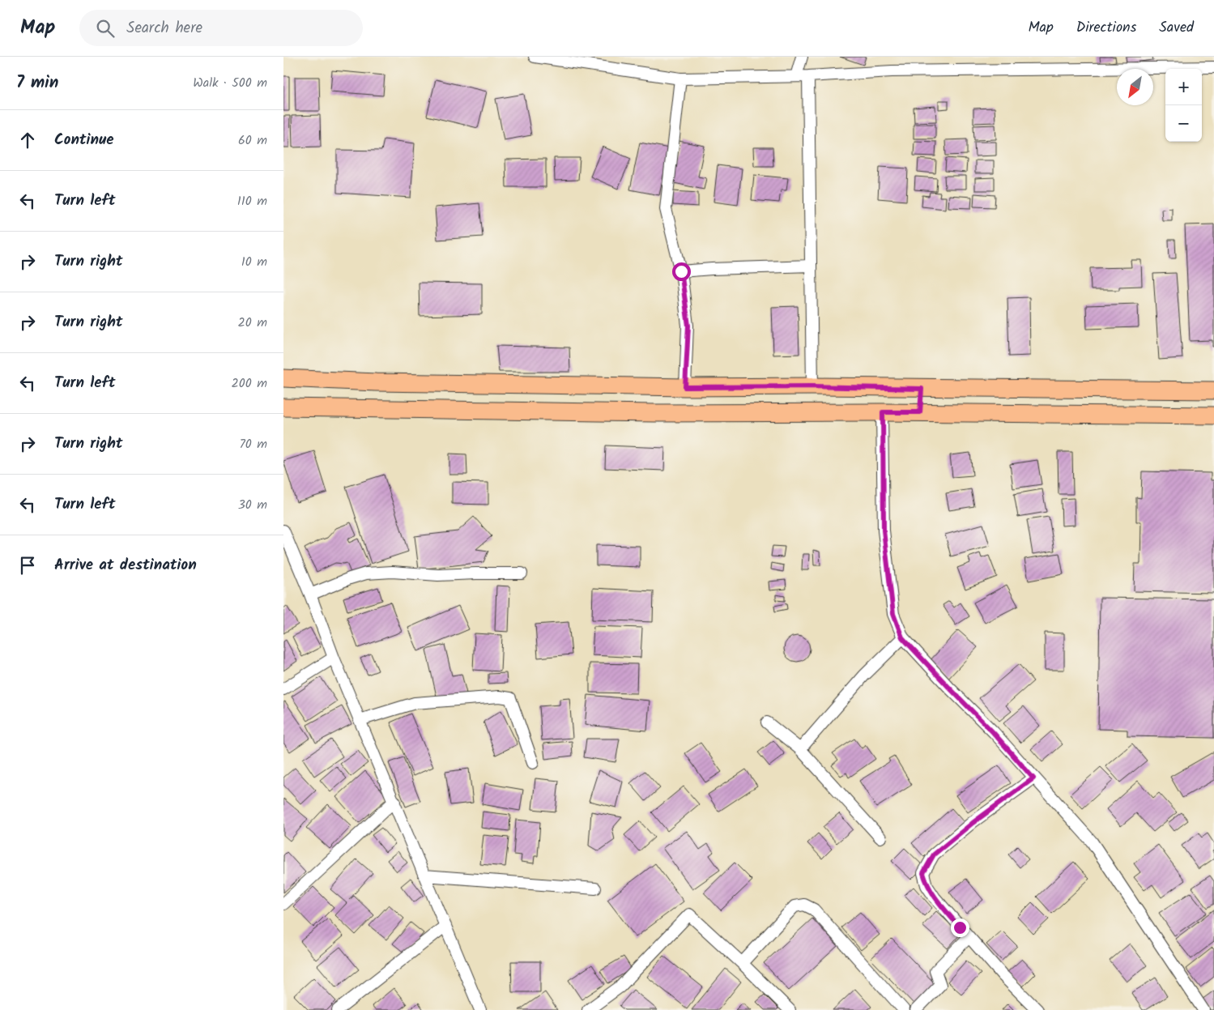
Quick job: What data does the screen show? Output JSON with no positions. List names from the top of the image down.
{
  "north": "bottom left",
  "page": {
    "header": "Map",
    "search": "Search here",
    "nav": ["Map", "Directions", "Saved"],
    "heading": ["7 min", "Walk · 500 m"],
    "map_buttons": ["+", "−"],
    "list": [
      ["Continue", "60 m"],
      ["Turn left", "110 m"],
      ["Turn right", "10 m"],
      ["Turn right", "20 m"],
      ["Turn left", "200 m"],
      ["Turn right", "70 m"],
      ["Turn left", "30 m"],
      "Arrive at destination"
    ]
  }
}
